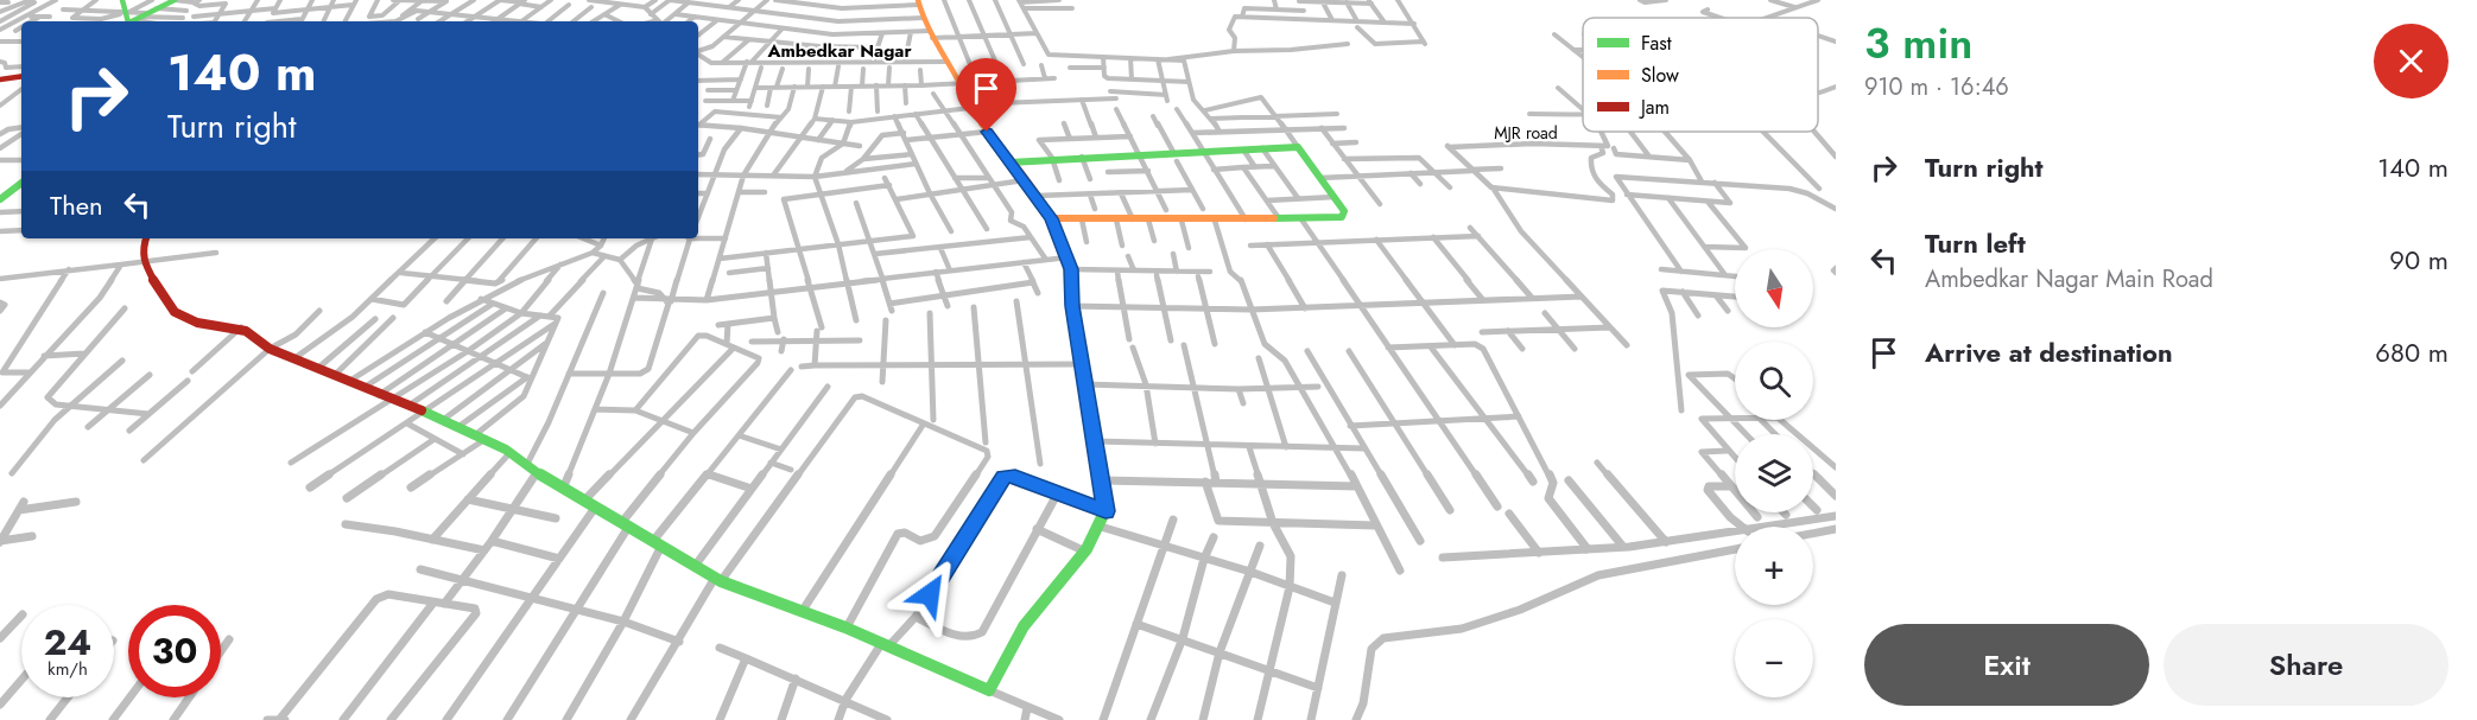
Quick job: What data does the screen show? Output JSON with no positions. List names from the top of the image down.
{
  "streets": {
    "street": ["MJR road"]
  },
  "districts": ["Ambedkar Nagar"],
  "legend": ["Fast", "Slow", "Jam"],
  "north": "bottom",
  "page": {
    "heading": ["3 min", "910 m · 16:46"],
    "turn": ["140 m", "Turn right"],
    "list": [
      {
        "name": "Turn right",
        "value": "140 m"
      },
      {
        "name": "Turn left",
        "note": "Ambedkar Nagar Main Road",
        "value": "90 m"
      },
      {
        "name": "Arrive at destination",
        "value": "680 m"
      }
    ],
    "then": "Then",
    "map_buttons": ["+", "−"],
    "speed": "24 km/h",
    "limit": "30",
    "buttons": ["Exit", "Share"]
  }
}
